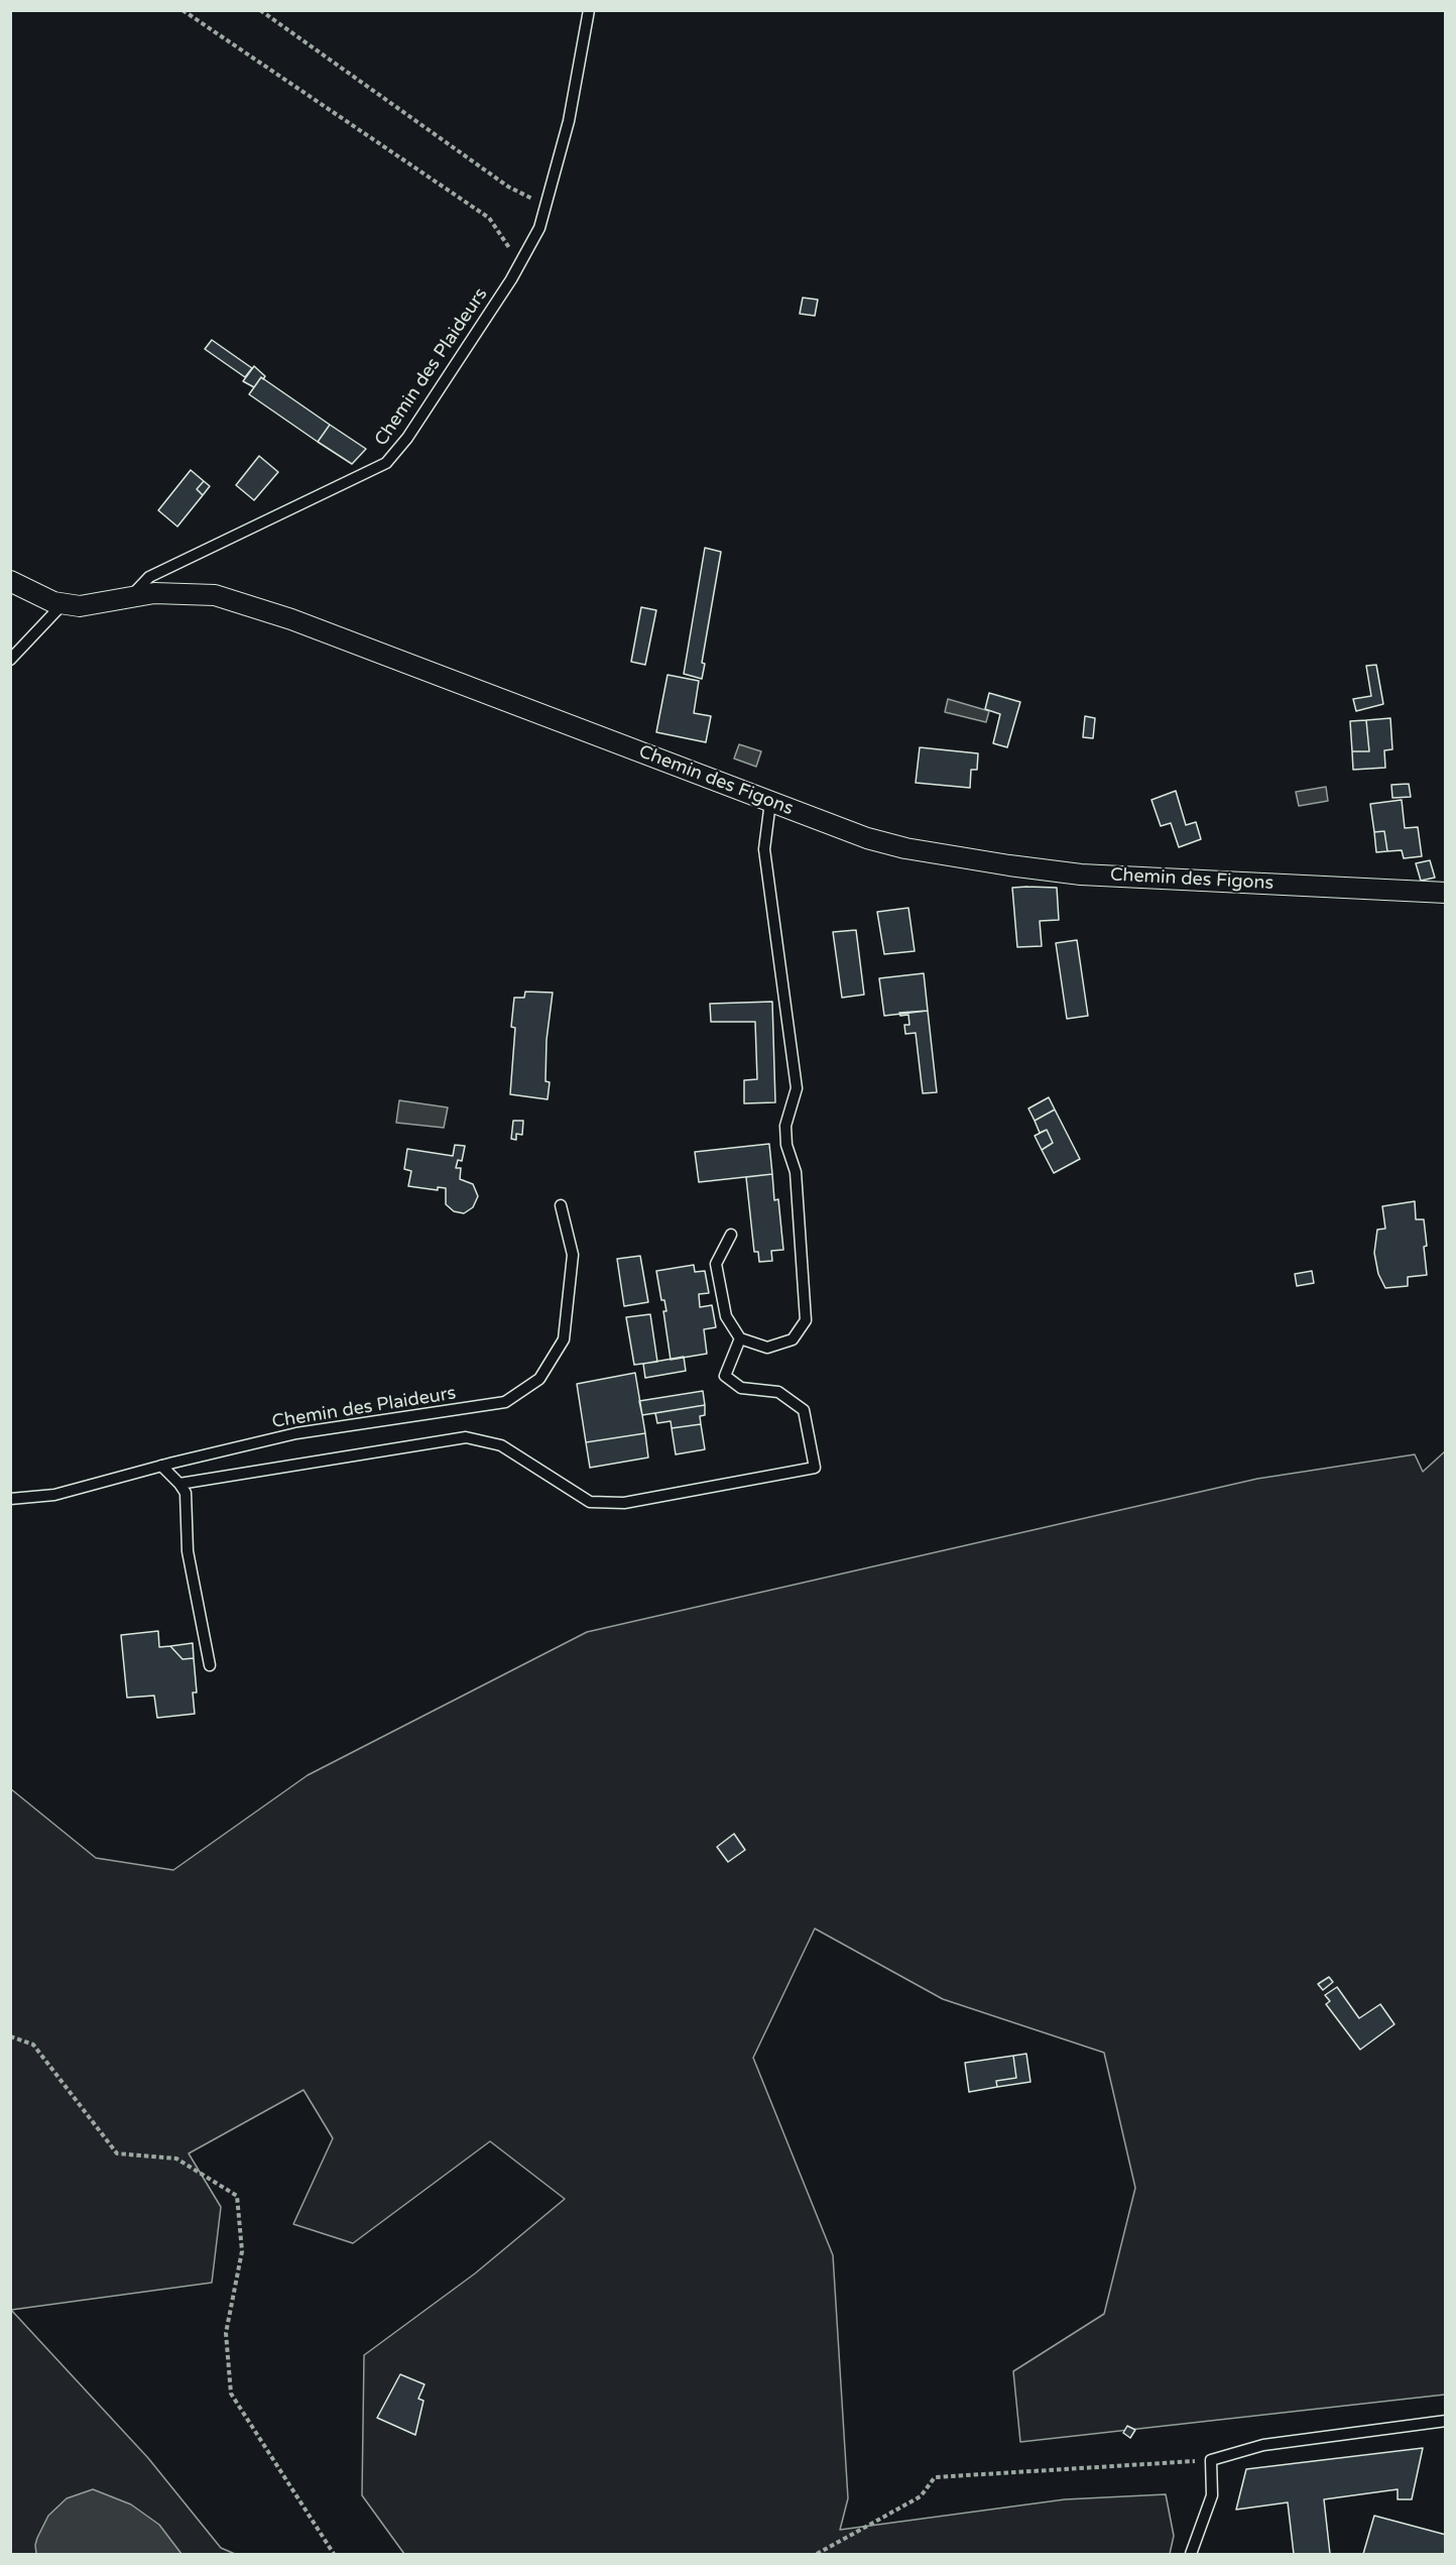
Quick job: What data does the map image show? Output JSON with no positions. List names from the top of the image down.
{
  "streets": {
    "street": ["Chemin des Figons"],
    "lane": ["Chemin des Plaideurs"]
  },
  "crossings": [
    ["Chemin des Plaideurs", "Chemin des Figons"]
  ]
}
